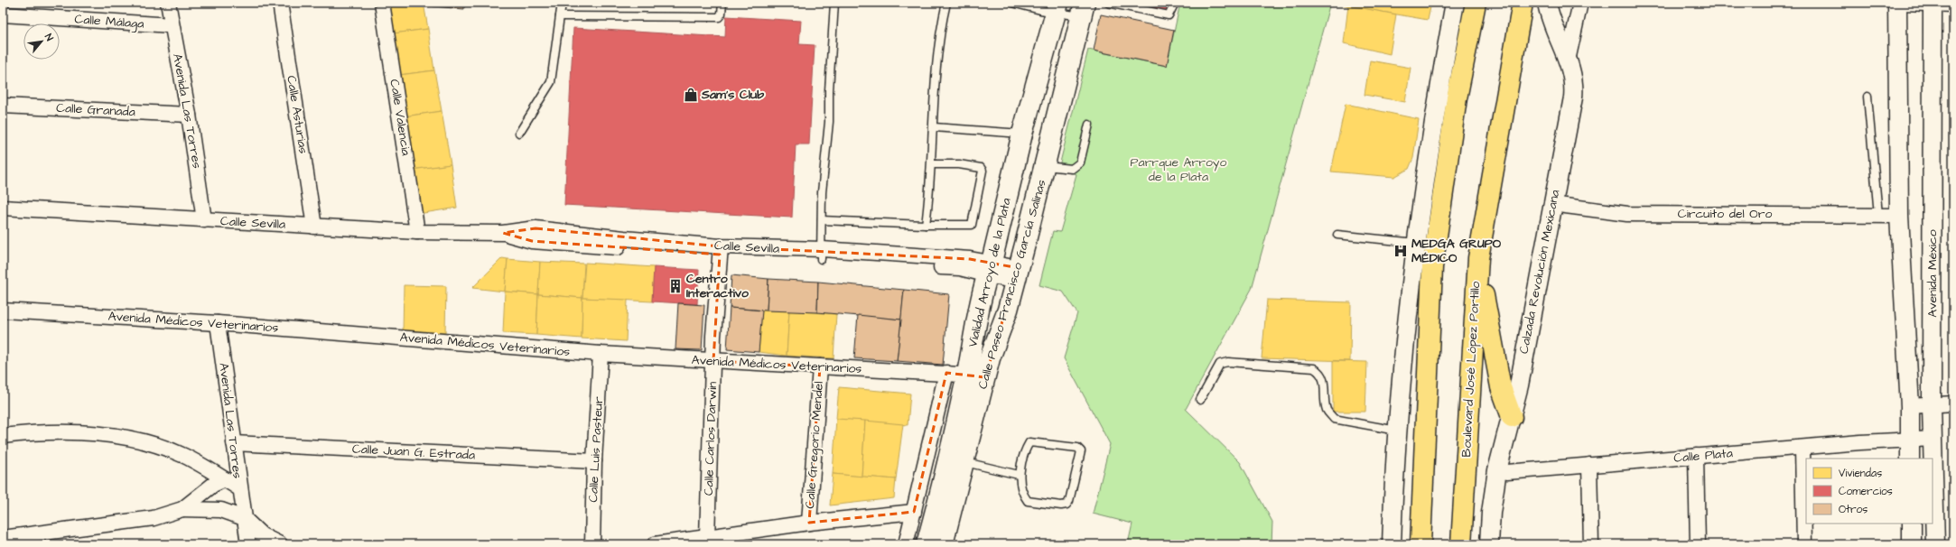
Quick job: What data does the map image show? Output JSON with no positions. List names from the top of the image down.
{
  "streets": {
    "main road": ["Vialidad Arroyo de la Plata", "Calle Paseo Francisco García Salinas", "Boulevard José López Portillo"],
    "street": [
      "Calle Málaga",
      "Calle Granada",
      "Avenida Las Torres",
      "Calle Asturias",
      "Calle Valencia",
      "Circuito del Oro",
      "Calle Sevilla",
      "Calzada Revolución Mexicana",
      "Avenida México",
      "Avenida Médicos Veterinarios",
      "Calle Carlos Darwin",
      "Calle Gregorio Mendel",
      "Calle Luis Pasteur",
      "Calle Juan G. Estrada",
      "Calle Plata"
    ]
  },
  "crossings": [
    ["Calle Málaga", "Avenida Las Torres"],
    ["Calle Granada", "Avenida Las Torres"],
    ["Avenida Las Torres", "Calle Sevilla"],
    ["Avenida Las Torres", "Avenida Médicos Veterinarios"],
    ["Avenida Las Torres", "Calle Juan G. Estrada"],
    ["Calle Asturias", "Calle Sevilla"],
    ["Calle Valencia", "Calle Sevilla"],
    ["Circuito del Oro", "Calzada Revolución Mexicana"],
    ["Calle Sevilla", "Vialidad Arroyo de la Plata"],
    ["Calle Sevilla", "Calle Paseo Francisco García Salinas"],
    ["Calle Sevilla", "Calle Carlos Darwin"],
    ["Calzada Revolución Mexicana", "Calle Plata"],
    ["Vialidad Arroyo de la Plata", "Calle Paseo Francisco García Salinas"],
    ["Vialidad Arroyo de la Plata", "Avenida Médicos Veterinarios"],
    ["Avenida México", "Calle Plata"],
    ["Calle Paseo Francisco García Salinas", "Avenida Médicos Veterinarios"],
    ["Avenida Médicos Veterinarios", "Calle Carlos Darwin"],
    ["Avenida Médicos Veterinarios", "Calle Gregorio Mendel"],
    ["Avenida Médicos Veterinarios", "Calle Luis Pasteur"],
    ["Calle Luis Pasteur", "Calle Juan G. Estrada"]
  ],
  "parks": ["Parrque Arroyo de la Plata"],
  "places": {
    "shop": ["Sam's Club"],
    "hospital": ["MEDGA GRUPO MÉDICO"],
    "building": ["Centro Interactivo"]
  },
  "legend": ["Viviendas", "Comercios", "Otros"],
  "north": "top right"
}
